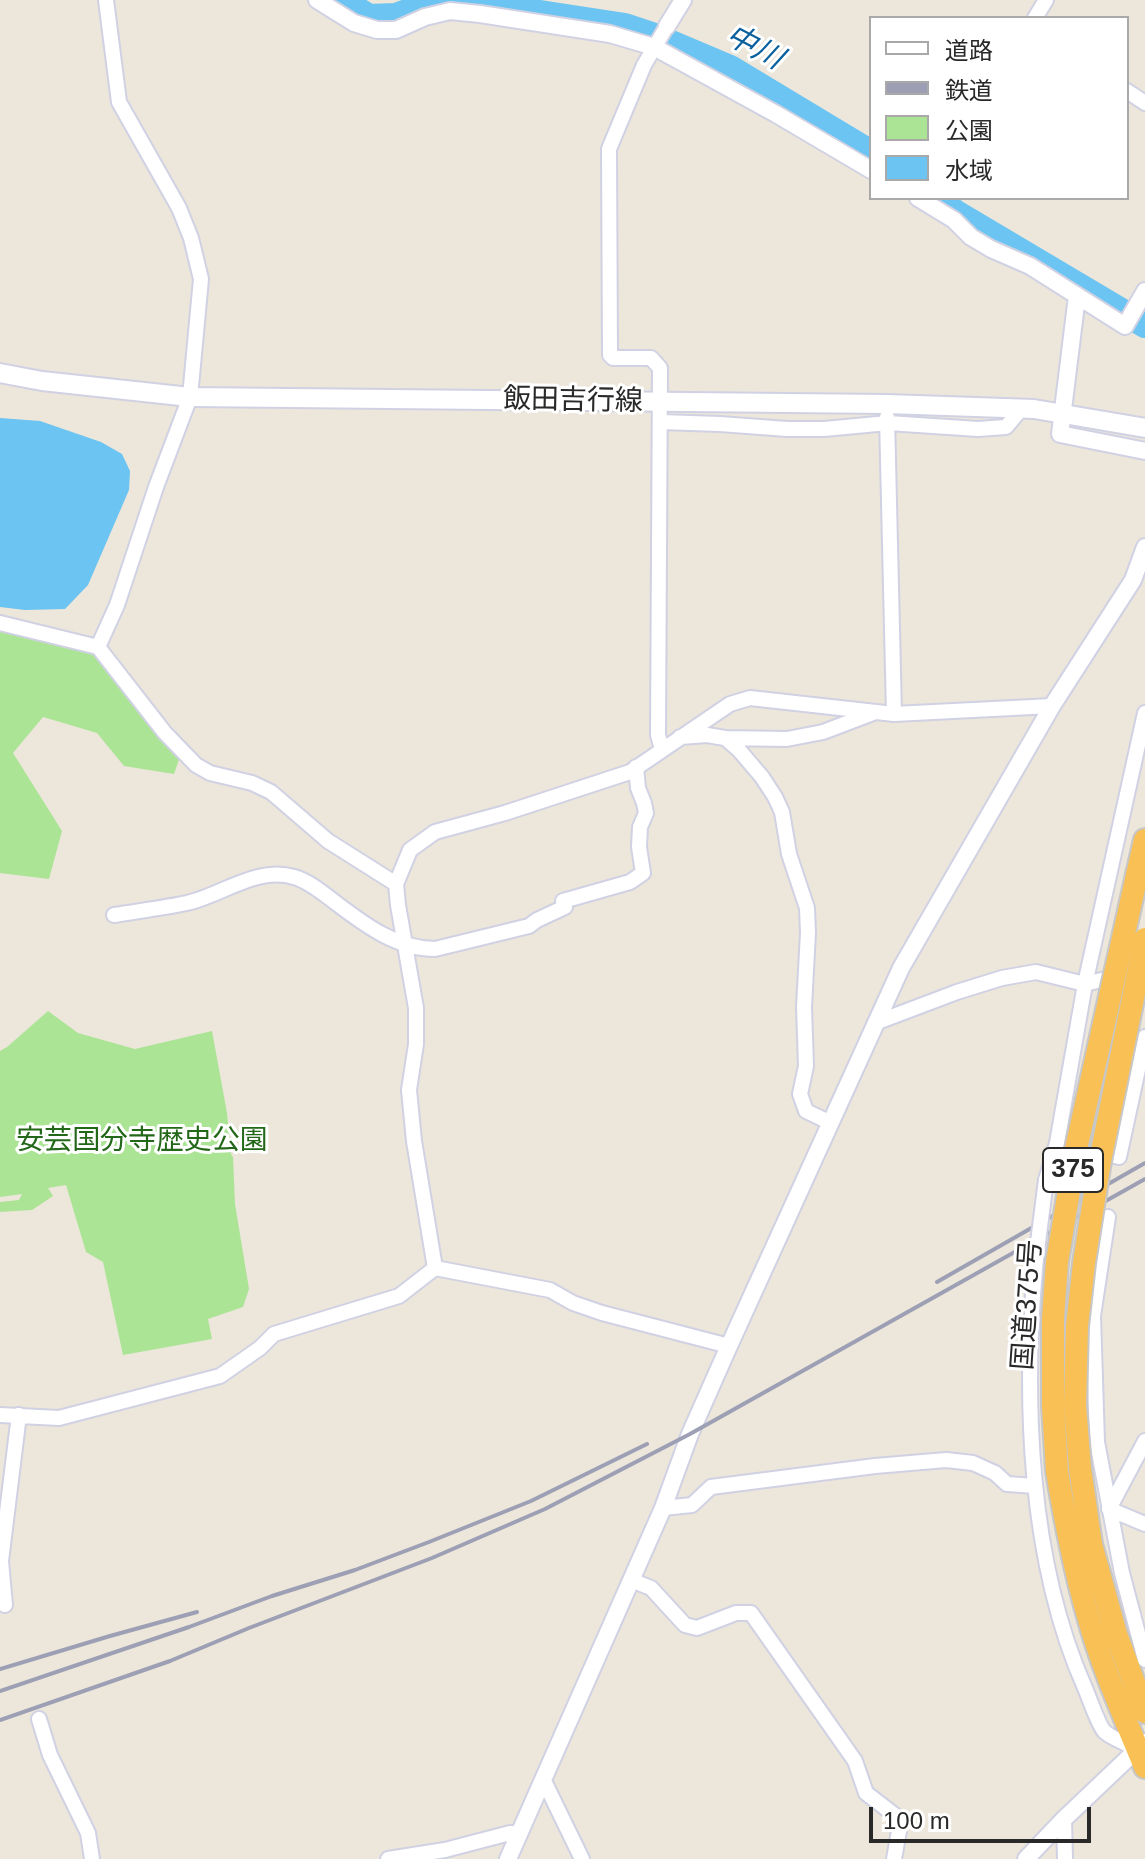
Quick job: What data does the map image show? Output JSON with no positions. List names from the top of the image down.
{
  "streets": {
    "highway": ["375", "国道375号"],
    "main road": ["飯田吉行線"]
  },
  "water": ["中川"],
  "parks": ["安芸国分寺歴史公園"],
  "legend": [
    "道路",
    "鉄道",
    "公園",
    "水域"
  ],
  "scale_bar": "100 m"
}
